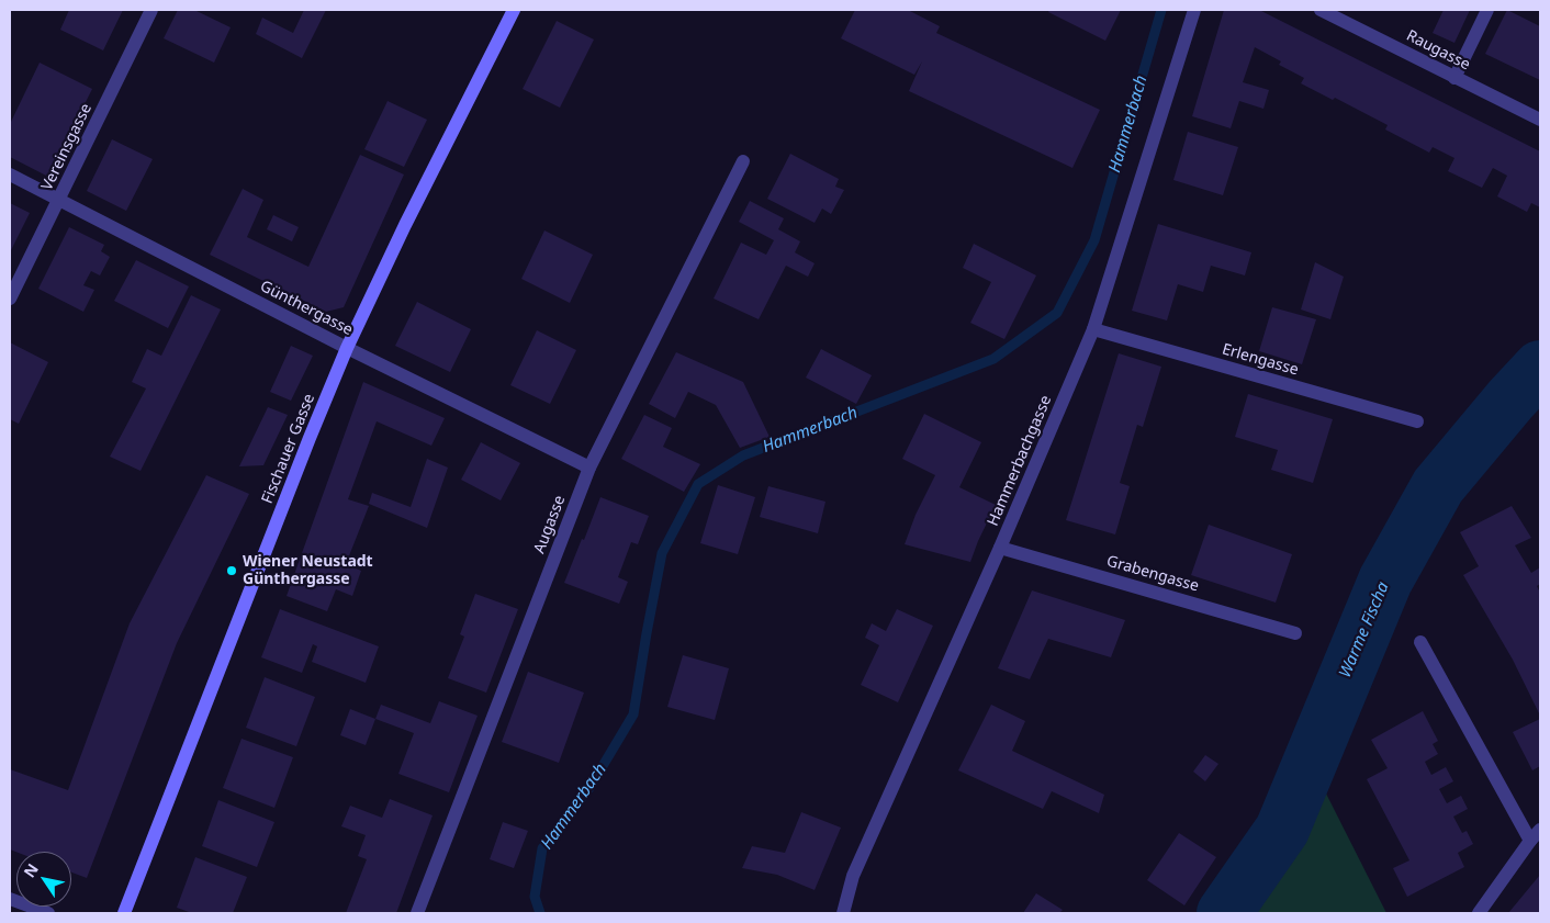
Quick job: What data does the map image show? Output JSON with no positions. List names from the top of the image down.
{
  "streets": {
    "main road": ["Fischauer Gasse"],
    "street": [
      "Raugasse",
      "Vereinsgasse",
      "Günthergasse",
      "Erlengasse",
      "Hammerbachgasse",
      "Augasse",
      "Grabengasse"
    ]
  },
  "crossings": [
    ["Vereinsgasse", "Günthergasse"],
    ["Günthergasse", "Fischauer Gasse"],
    ["Günthergasse", "Augasse"],
    ["Erlengasse", "Hammerbachgasse"],
    ["Hammerbachgasse", "Grabengasse"]
  ],
  "water": ["Hammerbach", "Warme Fischa"],
  "places": ["Wiener Neustadt Günthergasse"],
  "north": "top left"
}
